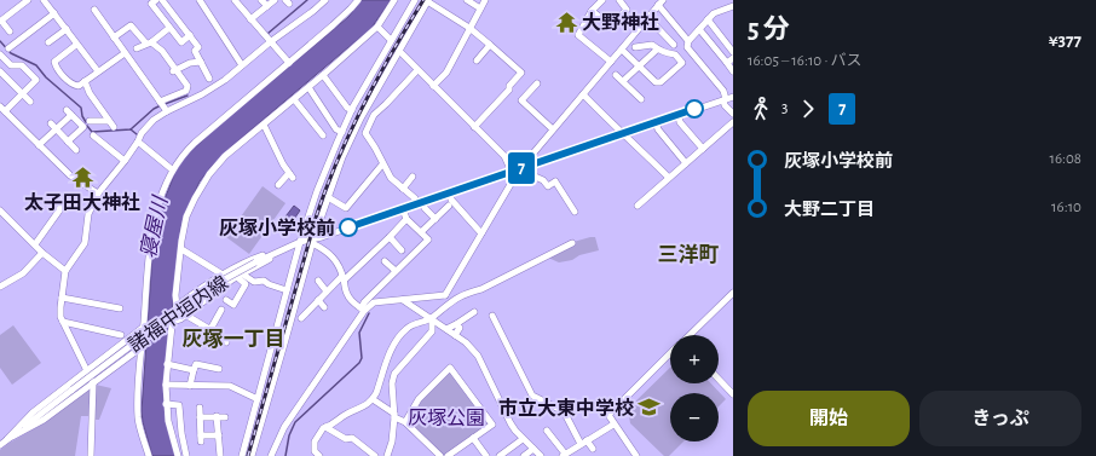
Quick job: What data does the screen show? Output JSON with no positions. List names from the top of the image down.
{
  "streets": {
    "street": ["諸福中垣内線"]
  },
  "districts": ["三洋町", "灰塚一丁目"],
  "water": ["寝屋川"],
  "parks": ["灰塚公園"],
  "places": {
    "temple": ["大野神社", "太子田大神社"],
    "other": ["灰塚小学校前"],
    "school or university": ["市立大東中学校"]
  },
  "lines": ["bus line 7"],
  "page": {
    "on_map": "7",
    "heading": ["5 分", "16:05 – 16:10 · バス", "¥377"],
    "legs": ["3", "7"],
    "list": [
      {
        "name": "灰塚小学校前",
        "value": "16:08"
      },
      {
        "name": "大野二丁目",
        "value": "16:10"
      }
    ],
    "map_buttons": ["+", "−"],
    "buttons": ["開始", "きっぷ"]
  }
}
